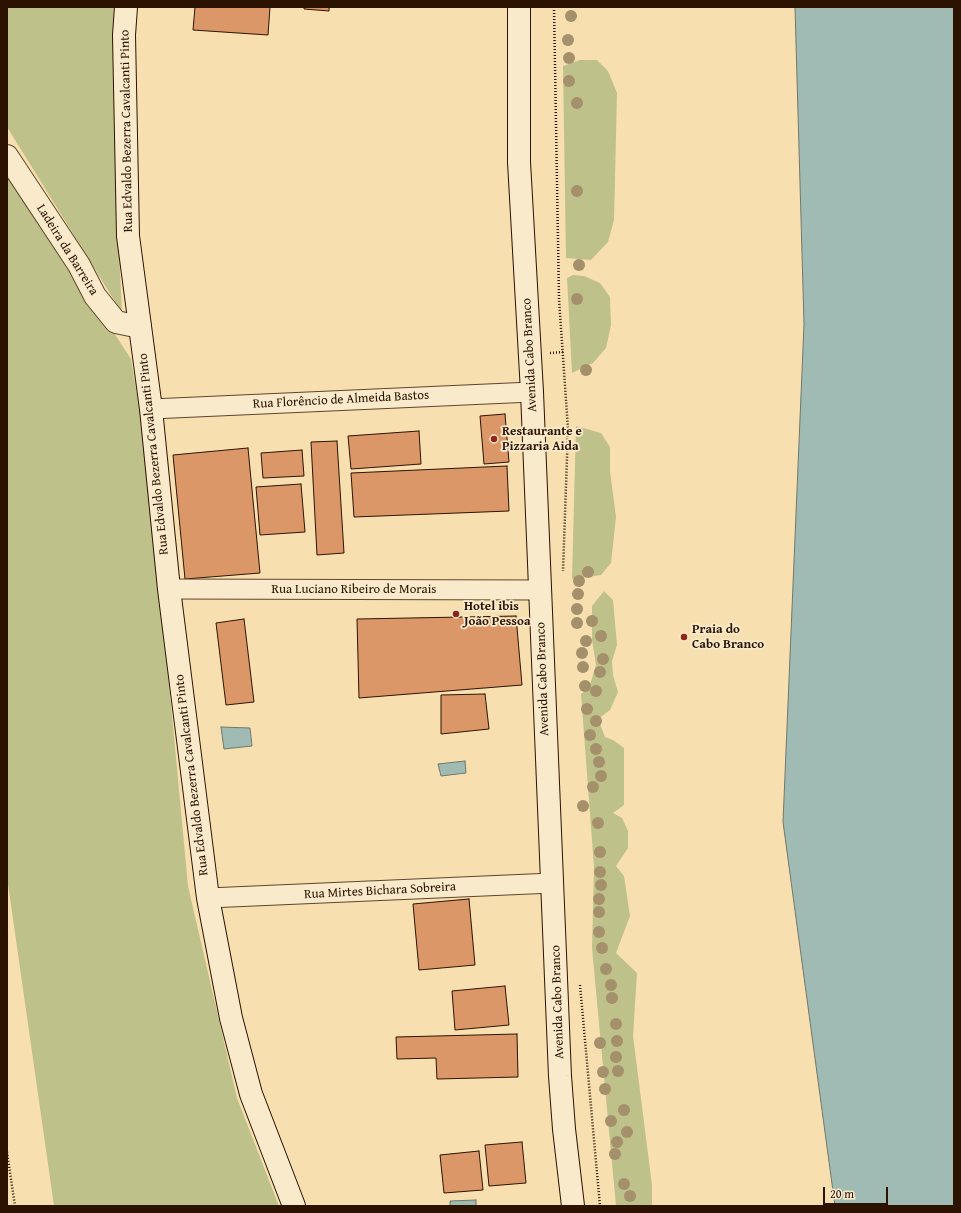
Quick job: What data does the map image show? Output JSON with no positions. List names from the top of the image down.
{
  "streets": {
    "main road": ["Rua Edvaldo Bezerra Cavalcanti Pinto", "Ladeira da Barreira", "Avenida Cabo Branco"],
    "street": ["Rua Florêncio de Almeida Bastos", "Rua Luciano Ribeiro de Morais", "Rua Mirtes Bichara Sobreira"]
  },
  "crossings": [
    ["Rua Edvaldo Bezerra Cavalcanti Pinto", "Ladeira da Barreira"],
    ["Rua Edvaldo Bezerra Cavalcanti Pinto", "Rua Florêncio de Almeida Bastos"],
    ["Rua Edvaldo Bezerra Cavalcanti Pinto", "Rua Luciano Ribeiro de Morais"],
    ["Rua Edvaldo Bezerra Cavalcanti Pinto", "Rua Mirtes Bichara Sobreira"],
    ["Avenida Cabo Branco", "Rua Florêncio de Almeida Bastos"],
    ["Avenida Cabo Branco", "Rua Luciano Ribeiro de Morais"],
    ["Avenida Cabo Branco", "Rua Mirtes Bichara Sobreira"]
  ],
  "places": ["Restaurante e Pizzaria Aida", "Hotel ibis João Pessoa", "Praia do Cabo Branco"],
  "scale_bar": "20 m"
}
